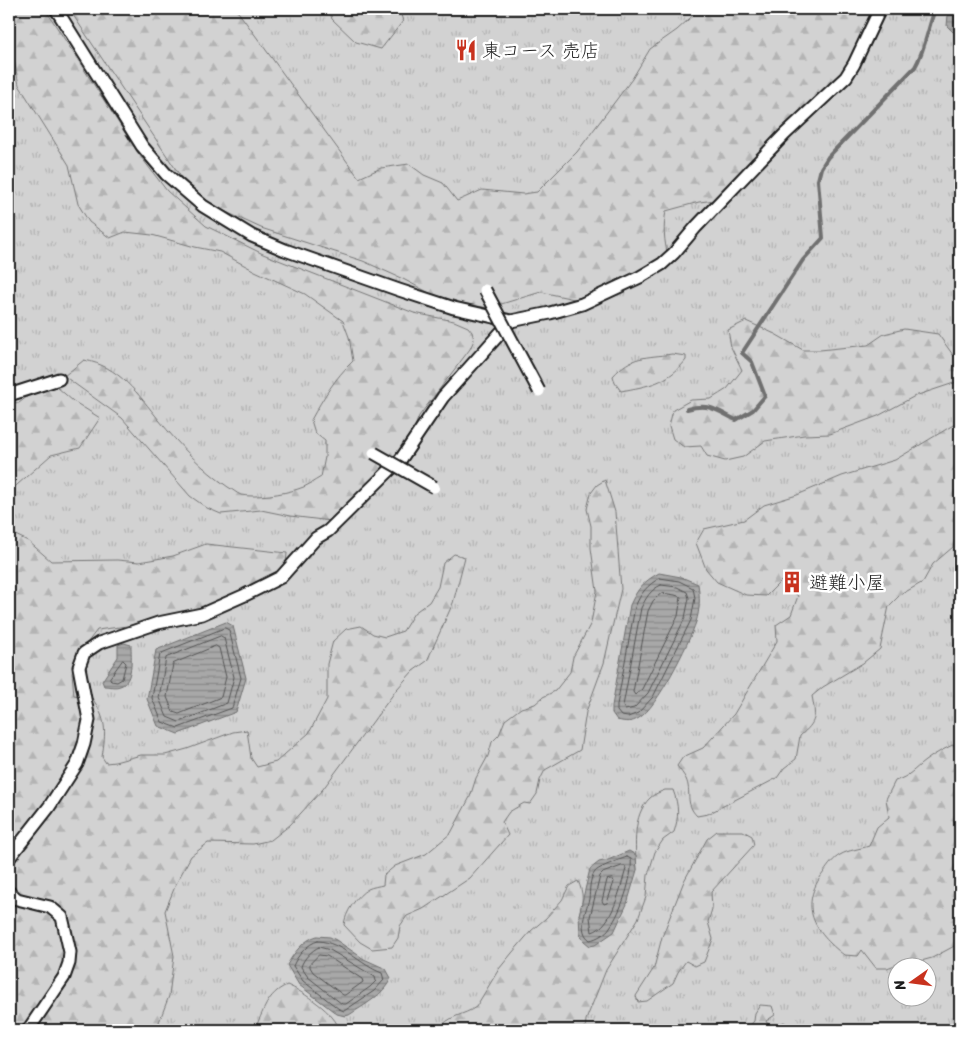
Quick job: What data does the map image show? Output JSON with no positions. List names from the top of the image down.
{
  "places": {
    "restaurant": ["東コース 売店"],
    "building": ["避難小屋"]
  },
  "north": "left"
}
